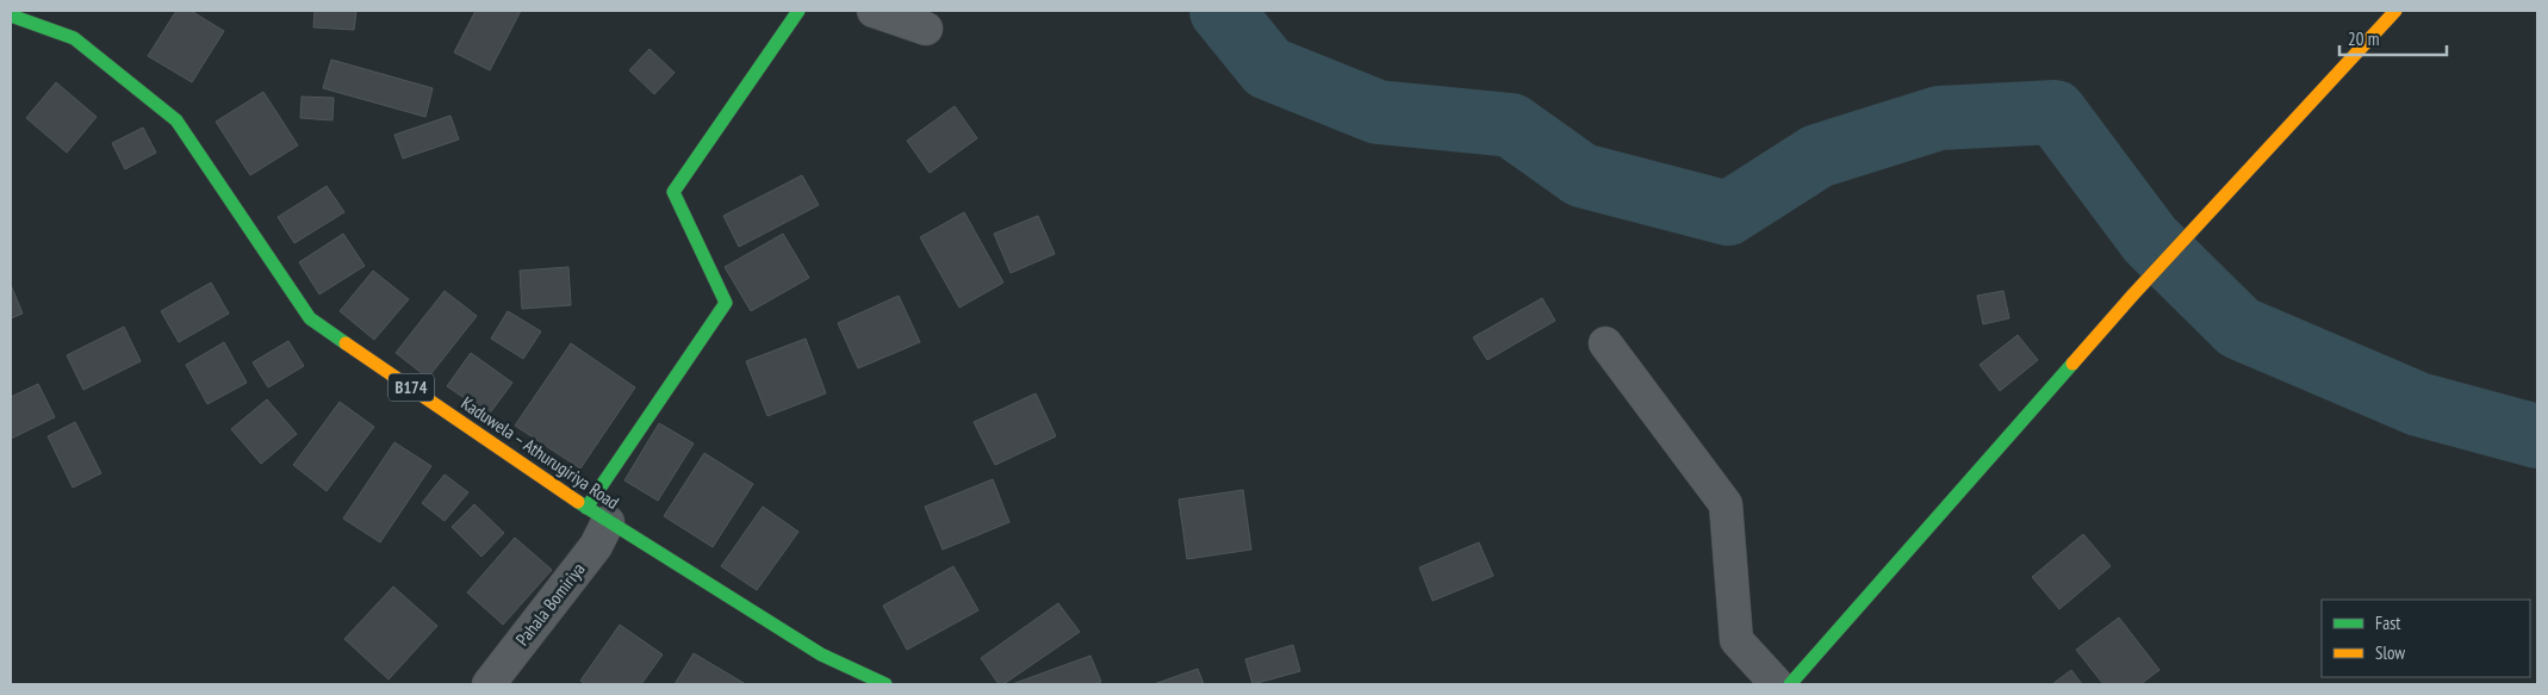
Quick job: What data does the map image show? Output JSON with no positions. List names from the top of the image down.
{
  "streets": {
    "street": ["B174", "Kaduwela – Athurugiriya Road", "Pahala Bomiriya"]
  },
  "crossings": [
    ["Kaduwela – Athurugiriya Road", "Pahala Bomiriya"]
  ],
  "legend": ["Fast", "Slow"],
  "scale_bar": "20 m"
}
